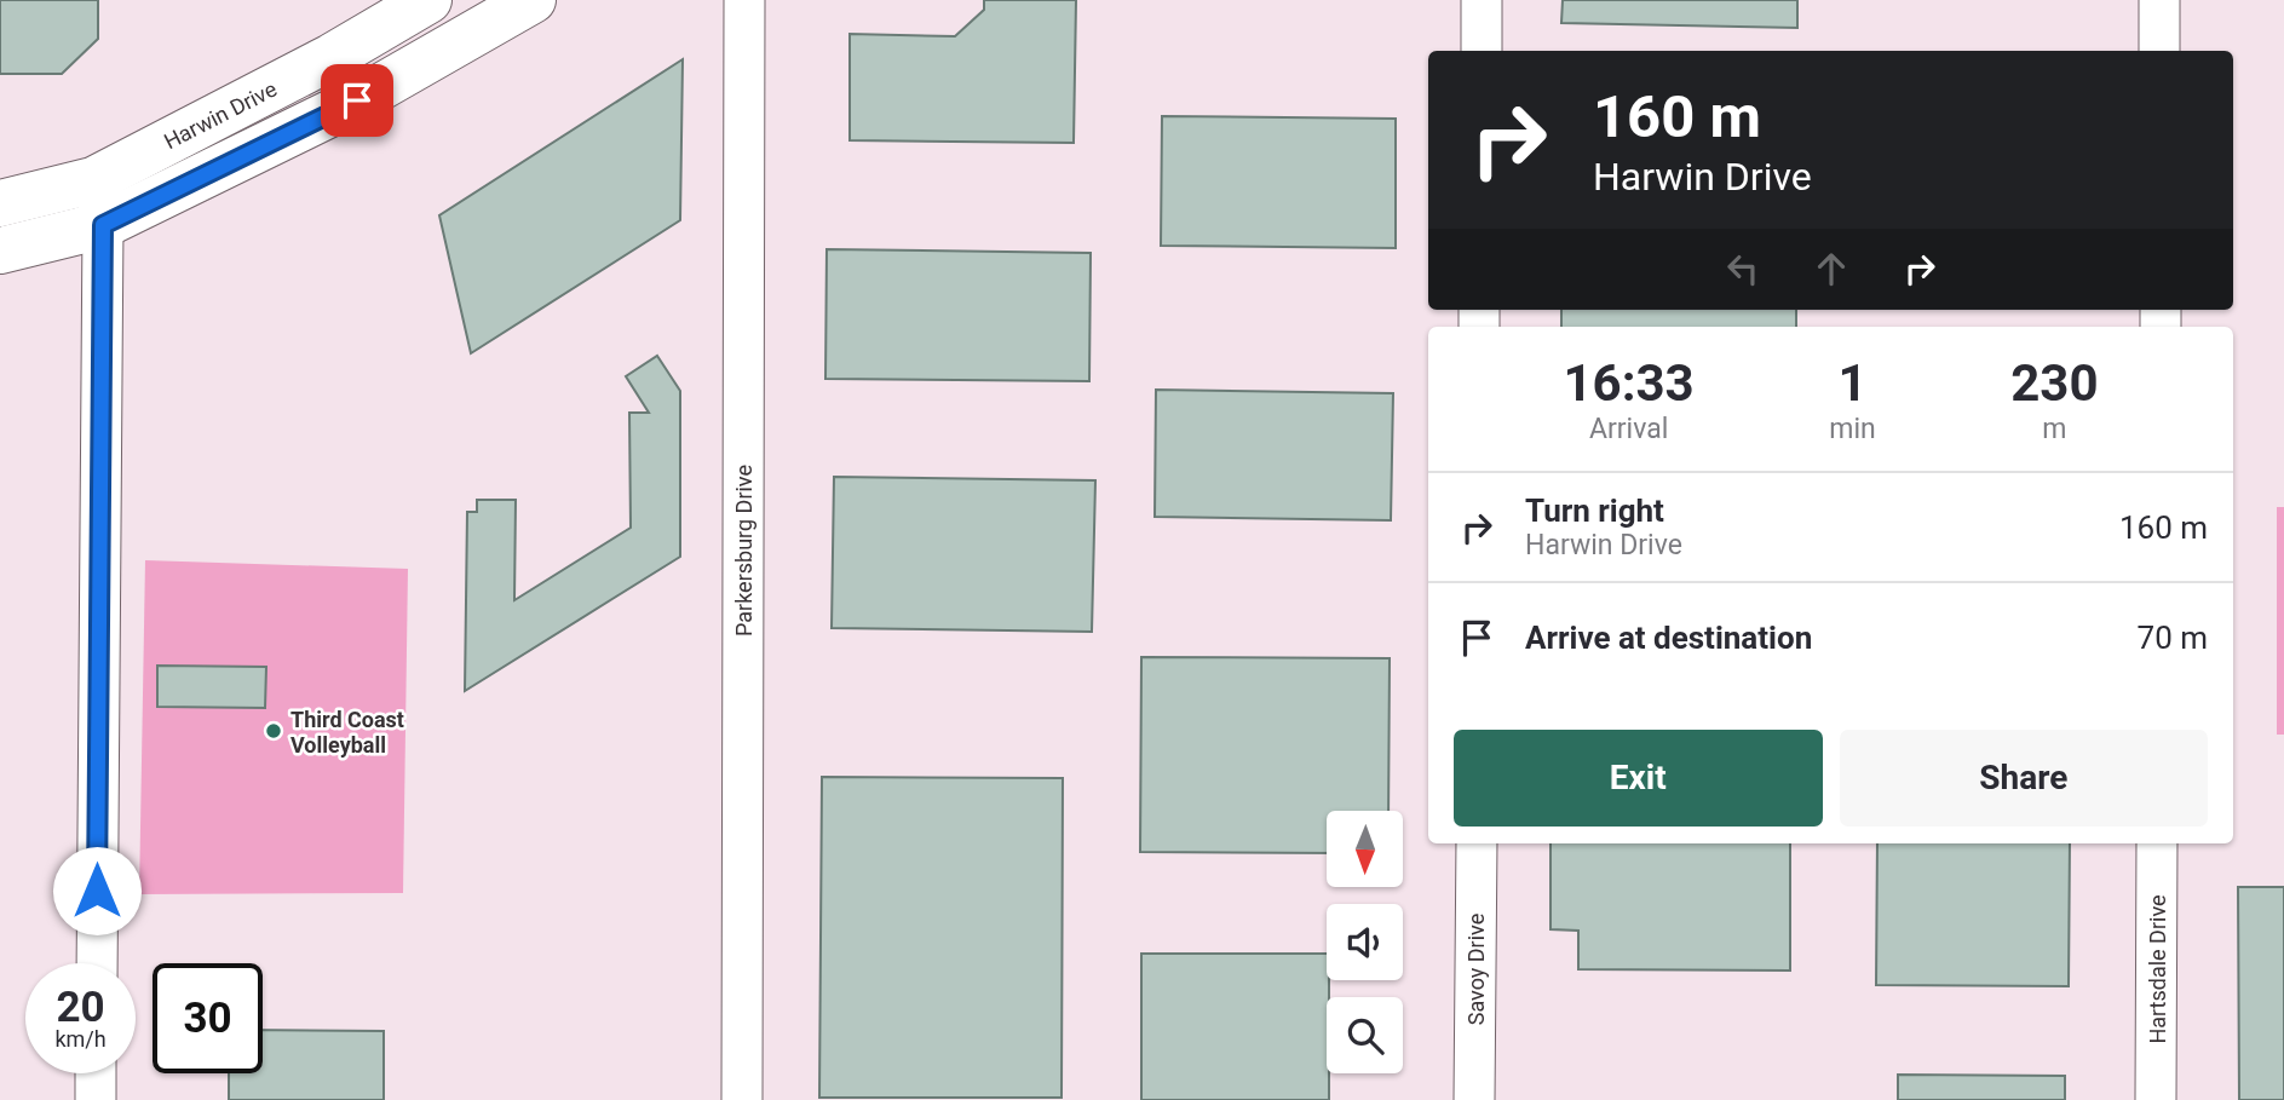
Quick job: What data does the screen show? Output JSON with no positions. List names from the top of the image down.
{
  "streets": {
    "main road": ["Harwin Drive"],
    "street": ["Parkersburg Drive", "Savoy Drive", "Hartsdale Drive"]
  },
  "places": ["Third Coast Volleyball"],
  "north": "bottom",
  "page": {
    "turn": ["160 m", "Harwin Drive"],
    "eta": [
      "16:33",
      "Arrival",
      "1",
      "min",
      "230",
      "m"
    ],
    "list": [
      {
        "name": "Turn right",
        "note": "Harwin Drive",
        "value": "160 m"
      },
      {
        "name": "Arrive at destination",
        "value": "70 m"
      }
    ],
    "buttons": ["Exit", "Share"],
    "speed": "20 km/h",
    "limit": "30"
  }
}
